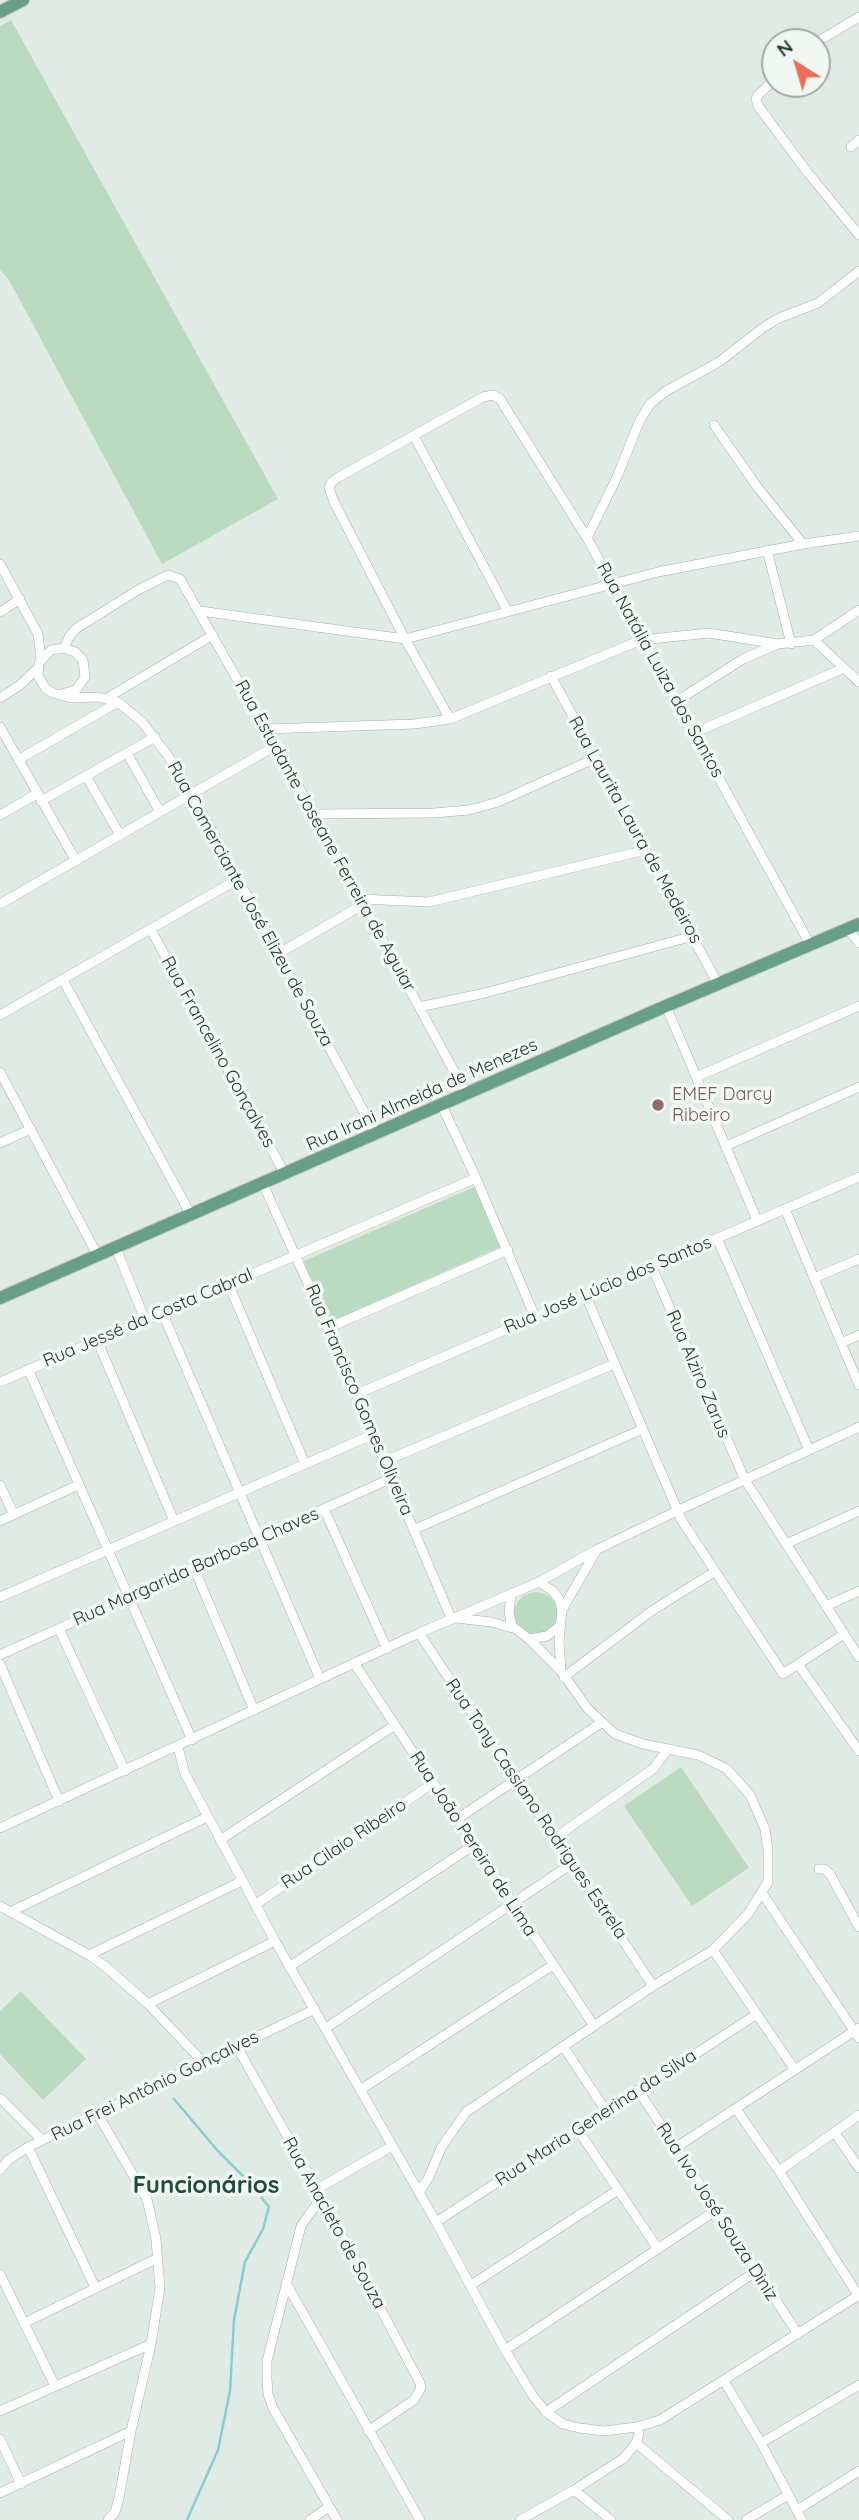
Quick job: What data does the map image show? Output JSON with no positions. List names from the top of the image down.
{
  "streets": {
    "main road": ["Rua Irani Almeida de Menezes"],
    "street": [
      "Rua Natália Luiza dos Santos",
      "Rua Laurita Laura de Medeiros",
      "Rua Estudante Joseane Ferreira de Aguiar",
      "Rua Comerciante José Elizeu de Souza",
      "Rua Francelino Gonçalves",
      "Rua José Lúcio dos Santos",
      "Rua Jessé da Costa Cabral",
      "Rua Alziro Zarus",
      "Rua Francisco Gomes Oliveira",
      "Rua Margarida Barbosa Chaves",
      "Rua Tony Cassiano Rodrigues Estrela",
      "Rua Cilaio Ribeiro",
      "Rua João Pereira de Lima",
      "Rua Frei Antônio Gonçalves",
      "Rua Maria Generina da Silva",
      "Rua Ivo José Souza Diniz",
      "Rua Anacleto de Souza"
    ]
  },
  "crossings": [
    ["Rua Natália Luiza dos Santos", "Rua Irani Almeida de Menezes"],
    ["Rua Laurita Laura de Medeiros", "Rua Irani Almeida de Menezes"],
    ["Rua Estudante Joseane Ferreira de Aguiar", "Rua Comerciante José Elizeu de Souza"],
    ["Rua Estudante Joseane Ferreira de Aguiar", "Rua Irani Almeida de Menezes"],
    ["Rua Comerciante José Elizeu de Souza", "Rua Irani Almeida de Menezes"],
    ["Rua Francelino Gonçalves", "Rua Irani Almeida de Menezes"],
    ["Rua Irani Almeida de Menezes", "Rua Francisco Gomes Oliveira"],
    ["Rua José Lúcio dos Santos", "Rua Alziro Zarus"],
    ["Rua José Lúcio dos Santos", "Rua Francisco Gomes Oliveira"],
    ["Rua Jessé da Costa Cabral", "Rua Francisco Gomes Oliveira"],
    ["Rua Francisco Gomes Oliveira", "Rua Margarida Barbosa Chaves"],
    ["Rua Cilaio Ribeiro", "Rua João Pereira de Lima"],
    ["Rua Frei Antônio Gonçalves", "Rua Anacleto de Souza"],
    ["Rua Maria Generina da Silva", "Rua Ivo José Souza Diniz"]
  ],
  "districts": ["Funcionários"],
  "places": ["EMEF Darcy Ribeiro"],
  "north": "top left"
}
